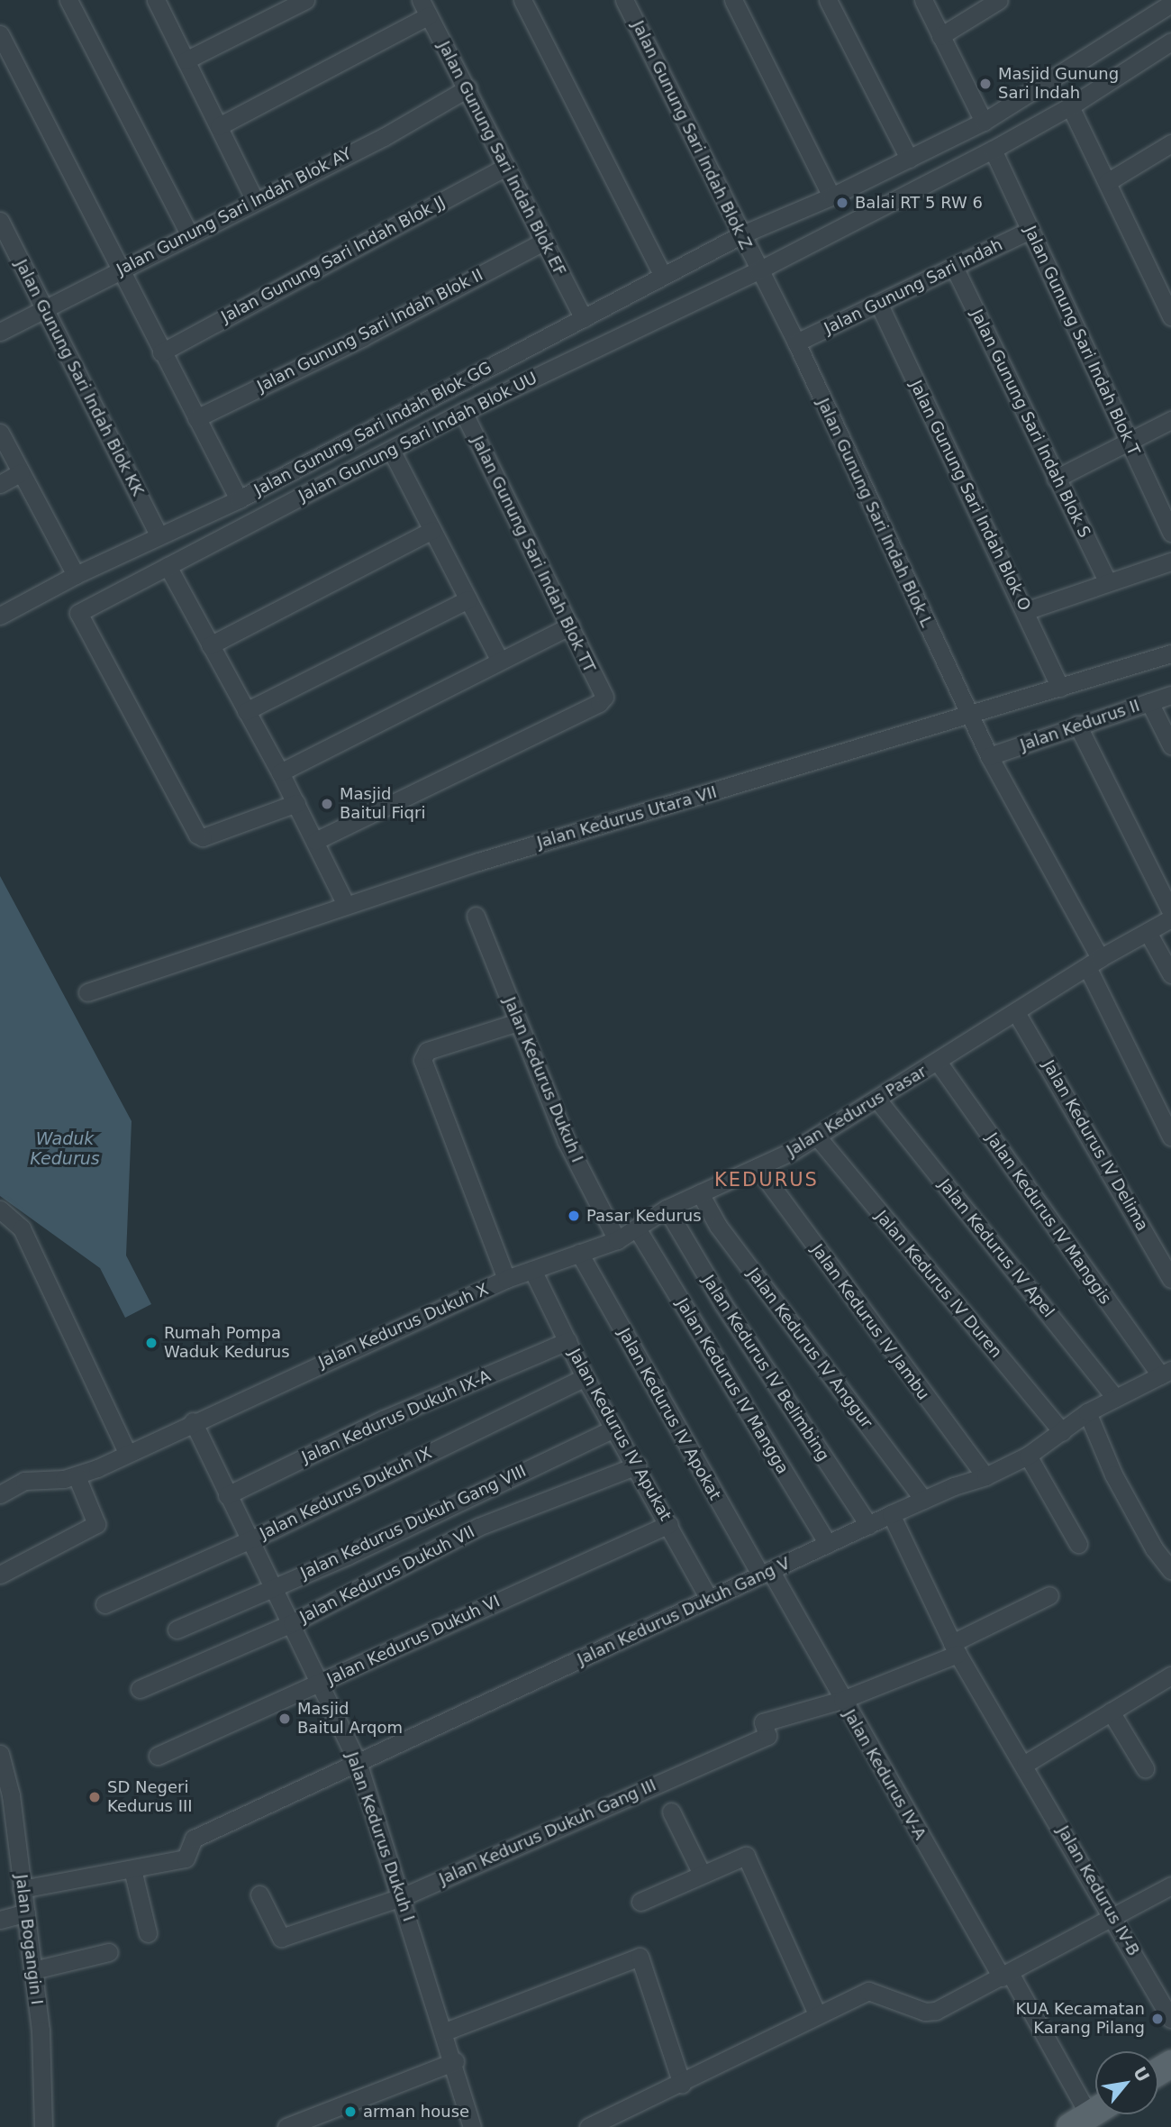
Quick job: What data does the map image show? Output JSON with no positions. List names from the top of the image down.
{
  "streets": {
    "street": [
      "Jalan Gunung Sari Indah Blok Z",
      "Jalan Gunung Sari Indah Blok EF",
      "Jalan Gunung Sari Indah Blok AY",
      "Jalan Gunung Sari Indah Blok JJ",
      "Jalan Gunung Sari Indah",
      "Jalan Gunung Sari Indah Blok II",
      "Jalan Gunung Sari Indah Blok T",
      "Jalan Gunung Sari Indah Blok KK",
      "Jalan Gunung Sari Indah Blok S",
      "Jalan Gunung Sari Indah Blok GG",
      "Jalan Gunung Sari Indah Blok UU",
      "Jalan Gunung Sari Indah Blok O",
      "Jalan Gunung Sari Indah Blok L",
      "Jalan Gunung Sari Indah Blok TT",
      "Jalan Kedurus II",
      "Jalan Kedurus Utara VII",
      "Jalan Kedurus Dukuh I",
      "Jalan Kedurus Pasar",
      "Jalan Kedurus IV Delima",
      "Jalan Kedurus IV Manggis",
      "Jalan Kedurus IV Apel",
      "Jalan Kedurus IV Duren",
      "Jalan Kedurus IV Jambu",
      "Jalan Kedurus Dukuh X",
      "Jalan Kedurus IV Anggur",
      "Jalan Kedurus IV Belimbing",
      "Jalan Kedurus IV Mangga",
      "Jalan Kedurus IV Apokat",
      "Jalan Kedurus Dukuh IX-A",
      "Jalan Kedurus IV Apukat",
      "Jalan Kedurus Dukuh IX",
      "Jalan Kedurus Dukuh Gang VIII",
      "Jalan Kedurus Dukuh VII",
      "Jalan Kedurus Dukuh Gang V",
      "Jalan Kedurus Dukuh VI",
      "Jalan Kedurus IV-A",
      "Jalan Kedurus Dukuh Gang III",
      "Jalan Kedurus IV-B",
      "Jalan Bogangin I"
    ]
  },
  "crossings": [
    ["Jalan Gunung Sari Indah Blok Z", "Jalan Gunung Sari Indah Blok GG"],
    ["Jalan Gunung Sari Indah Blok Z", "Jalan Gunung Sari Indah Blok UU"],
    ["Jalan Gunung Sari Indah Blok Z", "Jalan Gunung Sari Indah Blok L"],
    ["Jalan Gunung Sari Indah Blok EF", "Jalan Gunung Sari Indah Blok AY"],
    ["Jalan Gunung Sari Indah Blok EF", "Jalan Gunung Sari Indah Blok JJ"],
    ["Jalan Gunung Sari Indah Blok EF", "Jalan Gunung Sari Indah Blok II"],
    ["Jalan Gunung Sari Indah Blok EF", "Jalan Gunung Sari Indah Blok GG"],
    ["Jalan Gunung Sari Indah Blok AY", "Jalan Gunung Sari Indah Blok KK"],
    ["Jalan Gunung Sari Indah", "Jalan Gunung Sari Indah Blok T"],
    ["Jalan Gunung Sari Indah", "Jalan Gunung Sari Indah Blok S"],
    ["Jalan Gunung Sari Indah", "Jalan Gunung Sari Indah Blok O"],
    ["Jalan Gunung Sari Indah", "Jalan Gunung Sari Indah Blok L"],
    ["Jalan Gunung Sari Indah Blok T", "Jalan Gunung Sari Indah Blok UU"],
    ["Jalan Gunung Sari Indah Blok KK", "Jalan Gunung Sari Indah Blok GG"],
    ["Jalan Gunung Sari Indah Blok UU", "Jalan Gunung Sari Indah Blok L"],
    ["Jalan Gunung Sari Indah Blok UU", "Jalan Gunung Sari Indah Blok TT"],
    ["Jalan Gunung Sari Indah Blok O", "Jalan Kedurus Utara VII"],
    ["Jalan Gunung Sari Indah Blok L", "Jalan Kedurus II"],
    ["Jalan Gunung Sari Indah Blok L", "Jalan Kedurus Utara VII"],
    ["Jalan Gunung Sari Indah Blok L", "Jalan Kedurus Pasar"],
    ["Jalan Kedurus Dukuh I", "Jalan Kedurus Pasar"],
    ["Jalan Kedurus Dukuh I", "Jalan Kedurus Dukuh X"],
    ["Jalan Kedurus Dukuh I", "Jalan Kedurus Dukuh IX-A"],
    ["Jalan Kedurus Dukuh I", "Jalan Kedurus Dukuh IX"],
    ["Jalan Kedurus Dukuh I", "Jalan Kedurus Dukuh Gang VIII"],
    ["Jalan Kedurus Dukuh I", "Jalan Kedurus Dukuh VII"],
    ["Jalan Kedurus Dukuh I", "Jalan Kedurus Dukuh Gang V"],
    ["Jalan Kedurus Dukuh I", "Jalan Kedurus Dukuh VI"],
    ["Jalan Kedurus Dukuh I", "Jalan Kedurus Dukuh Gang III"],
    ["Jalan Kedurus Pasar", "Jalan Kedurus IV Delima"],
    ["Jalan Kedurus Pasar", "Jalan Kedurus IV Manggis"],
    ["Jalan Kedurus Pasar", "Jalan Kedurus IV Apel"],
    ["Jalan Kedurus Pasar", "Jalan Kedurus IV Duren"],
    ["Jalan Kedurus Pasar", "Jalan Kedurus IV Jambu"],
    ["Jalan Kedurus Pasar", "Jalan Kedurus Dukuh X"],
    ["Jalan Kedurus Pasar", "Jalan Kedurus IV Anggur"],
    ["Jalan Kedurus Pasar", "Jalan Kedurus IV Belimbing"],
    ["Jalan Kedurus Pasar", "Jalan Kedurus IV Mangga"],
    ["Jalan Kedurus IV Manggis", "Jalan Kedurus Dukuh Gang V"],
    ["Jalan Kedurus IV Apel", "Jalan Kedurus Dukuh Gang V"],
    ["Jalan Kedurus IV Duren", "Jalan Kedurus Dukuh Gang V"],
    ["Jalan Kedurus IV Jambu", "Jalan Kedurus Dukuh Gang V"],
    ["Jalan Kedurus Dukuh X", "Jalan Kedurus IV Apokat"],
    ["Jalan Kedurus Dukuh X", "Jalan Kedurus IV Apukat"],
    ["Jalan Kedurus IV Anggur", "Jalan Kedurus Dukuh Gang V"],
    ["Jalan Kedurus IV Belimbing", "Jalan Kedurus Dukuh Gang V"],
    ["Jalan Kedurus IV Mangga", "Jalan Kedurus Dukuh Gang V"],
    ["Jalan Kedurus IV Apokat", "Jalan Kedurus Dukuh Gang V"],
    ["Jalan Kedurus IV Apokat", "Jalan Kedurus IV-A"],
    ["Jalan Kedurus Dukuh IX-A", "Jalan Kedurus IV Apukat"],
    ["Jalan Kedurus IV Apukat", "Jalan Kedurus Dukuh IX"],
    ["Jalan Kedurus IV Apukat", "Jalan Kedurus Dukuh Gang VIII"],
    ["Jalan Kedurus IV Apukat", "Jalan Kedurus Dukuh VII"],
    ["Jalan Kedurus IV Apukat", "Jalan Kedurus Dukuh Gang V"],
    ["Jalan Kedurus IV Apukat", "Jalan Kedurus Dukuh VI"],
    ["Jalan Kedurus Dukuh Gang V", "Jalan Kedurus IV-A"],
    ["Jalan Kedurus Dukuh Gang V", "Jalan Kedurus IV-B"],
    ["Jalan Kedurus IV-A", "Jalan Kedurus Dukuh Gang III"]
  ],
  "districts": ["KEDURUS"],
  "water": ["Waduk Kedurus"],
  "places": [
    "Masjid Gunung Sari Indah",
    "Balai RT 5 RW 6",
    "Masjid Baitul Fiqri",
    "Pasar Kedurus",
    "Rumah Pompa Waduk Kedurus",
    "Masjid Baitul Arqom",
    "SD Negeri Kedurus III",
    "KUA Kecamatan Karang Pilang",
    "arman house"
  ],
  "north": "top right"
}
